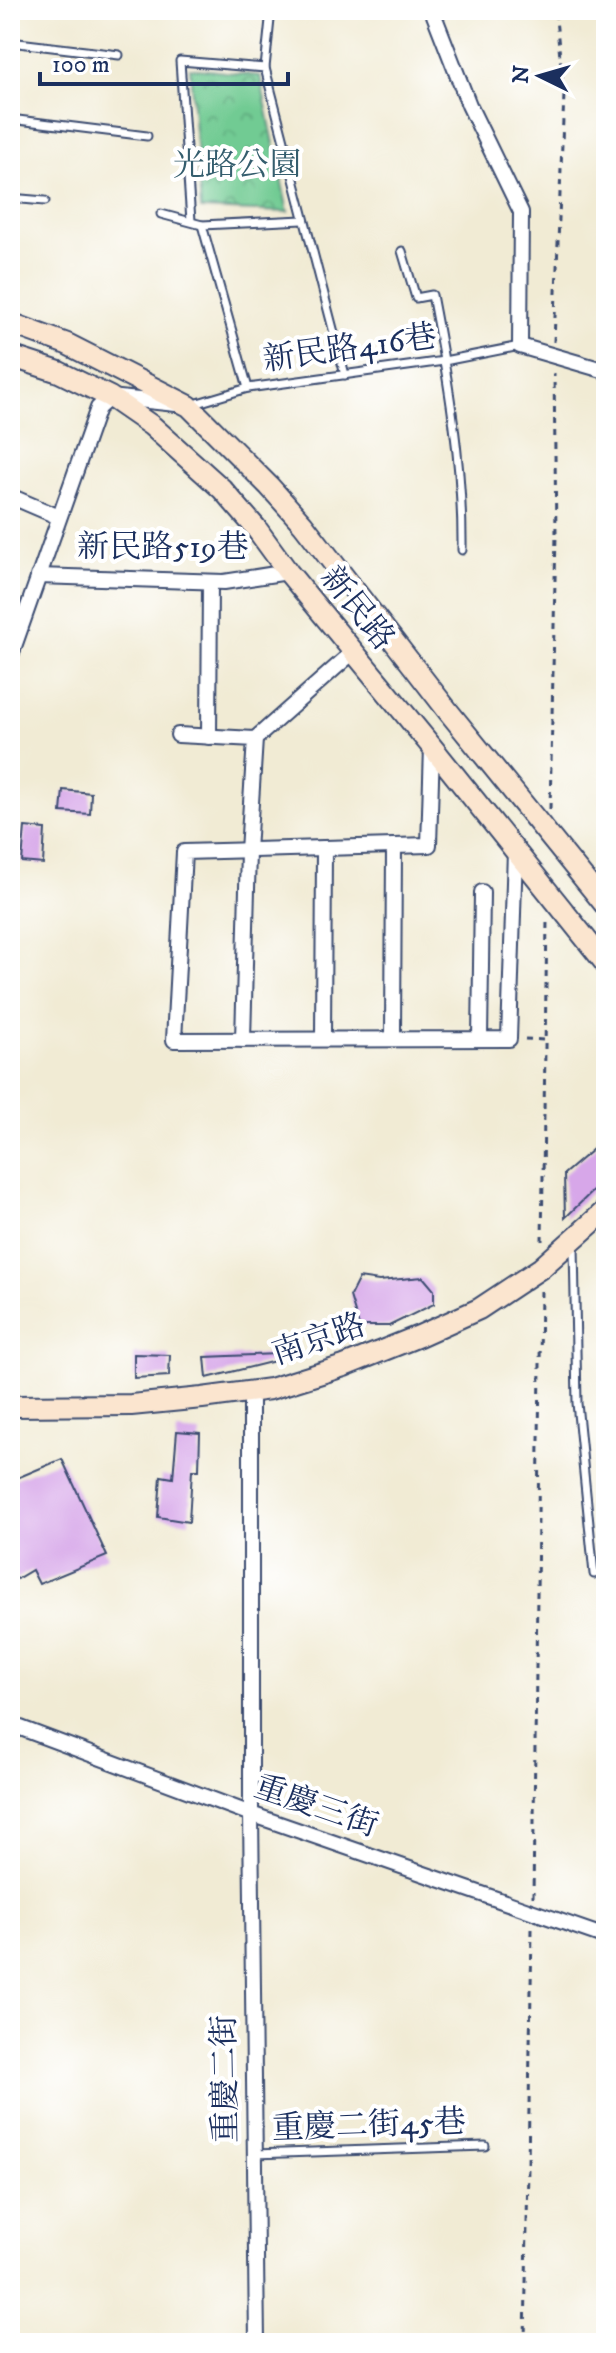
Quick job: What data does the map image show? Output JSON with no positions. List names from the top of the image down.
{
  "streets": {
    "street": [
      "新民路519巷",
      "新民路",
      "南京路",
      "重慶三街",
      "重慶二街"
    ],
    "lane": ["新民路416巷", "重慶二街45巷"]
  },
  "crossings": [
    ["新民路416巷", "新民路"],
    ["新民路519巷", "新民路"],
    ["南京路", "重慶二街"],
    ["重慶三街", "重慶二街"],
    ["重慶二街", "重慶二街45巷"]
  ],
  "parks": ["光路公園"],
  "scale_bar": "100 m",
  "north": "left"
}
